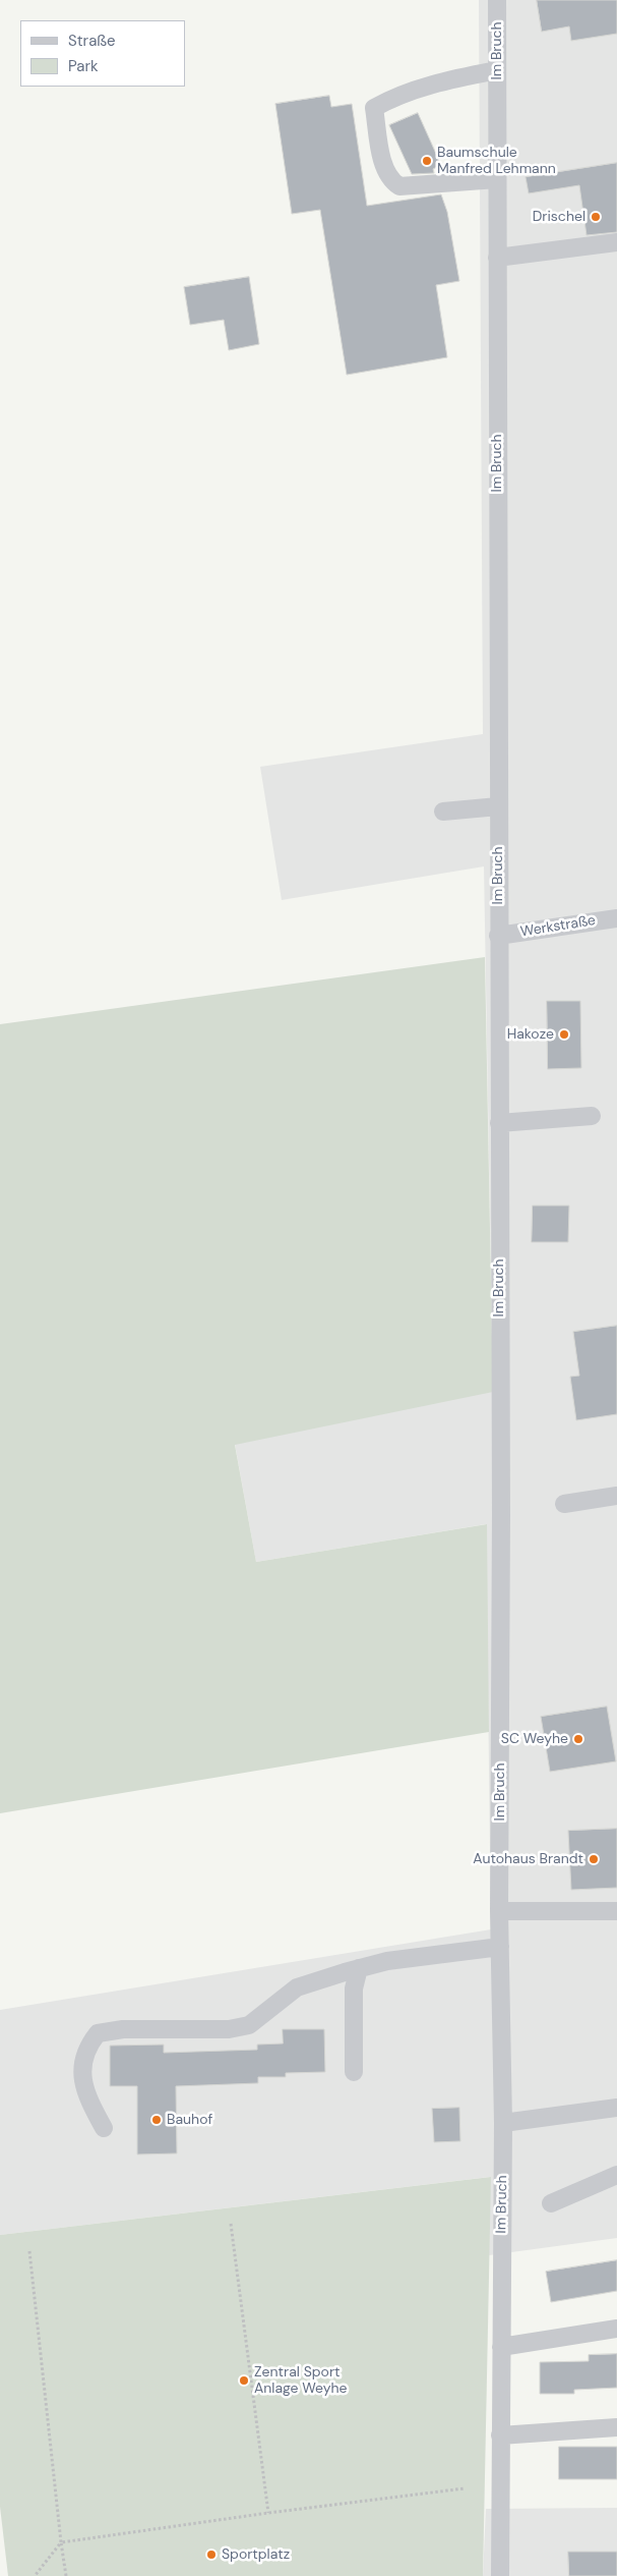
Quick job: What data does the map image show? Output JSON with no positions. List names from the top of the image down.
{
  "streets": {
    "street": ["Im Bruch", "Werkstraße"]
  },
  "crossings": [
    ["Im Bruch", "Werkstraße"]
  ],
  "places": [
    "Baumschule Manfred Lehmann",
    "Drischel",
    "Hakoze",
    "SC Weyhe",
    "Autohaus Brandt",
    "Bauhof",
    "Zentral Sport Anlage Weyhe",
    "Sportplatz"
  ],
  "legend": ["Straße", "Park"]
}
